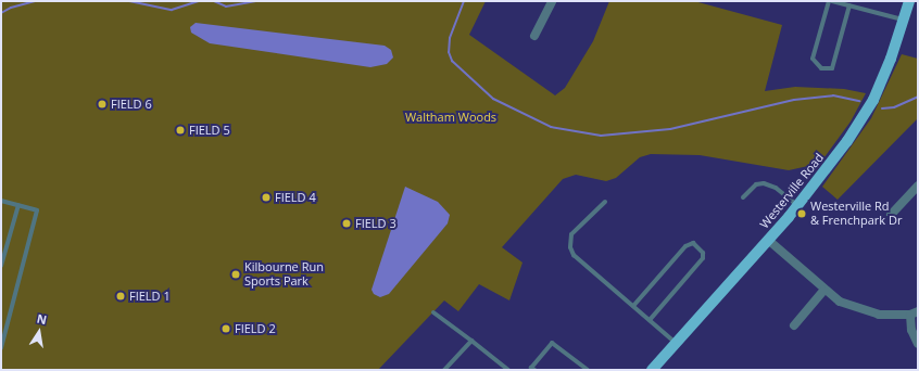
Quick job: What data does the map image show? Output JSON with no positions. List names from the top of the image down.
{
  "streets": {
    "main road": ["Westerville Road"]
  },
  "parks": ["Waltham Woods"],
  "places": [
    "FIELD 6",
    "FIELD 5",
    "FIELD 4",
    "Westerville Rd & Frenchpark Dr",
    "FIELD 3",
    "Kilbourne Run Sports Park",
    "FIELD 1",
    "FIELD 2"
  ],
  "north": "top"
}
